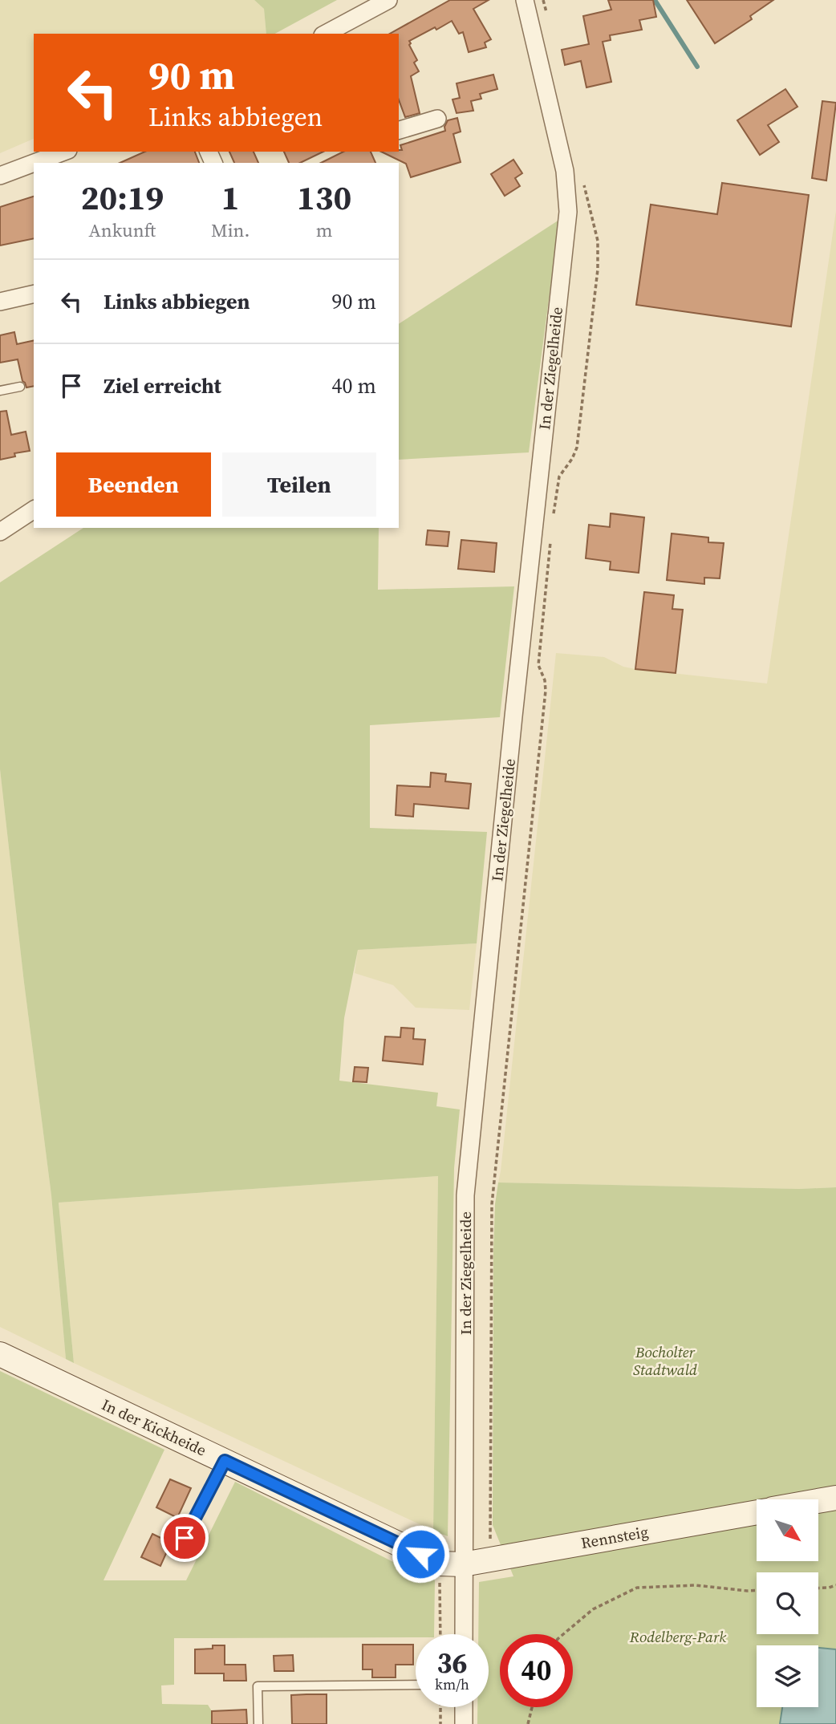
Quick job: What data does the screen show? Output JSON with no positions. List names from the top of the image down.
{
  "streets": {
    "street": ["In der Ziegelheide", "In der Kickheide", "Rennsteig"]
  },
  "crossings": [
    ["In der Ziegelheide", "In der Kickheide"],
    ["In der Ziegelheide", "Rennsteig"],
    ["In der Kickheide", "Rennsteig"]
  ],
  "parks": ["Bocholter Stadtwald", "Rodelberg-Park"],
  "north": "bottom right",
  "page": {
    "turn": ["90 m", "Links abbiegen"],
    "eta": [
      "20:19",
      "Ankunft",
      "1",
      "Min.",
      "130",
      "m"
    ],
    "list": [
      {
        "name": "Links abbiegen",
        "value": "90 m"
      },
      {
        "name": "Ziel erreicht",
        "value": "40 m"
      }
    ],
    "buttons": ["Beenden", "Teilen"],
    "speed": "36 km/h",
    "limit": "40"
  }
}
